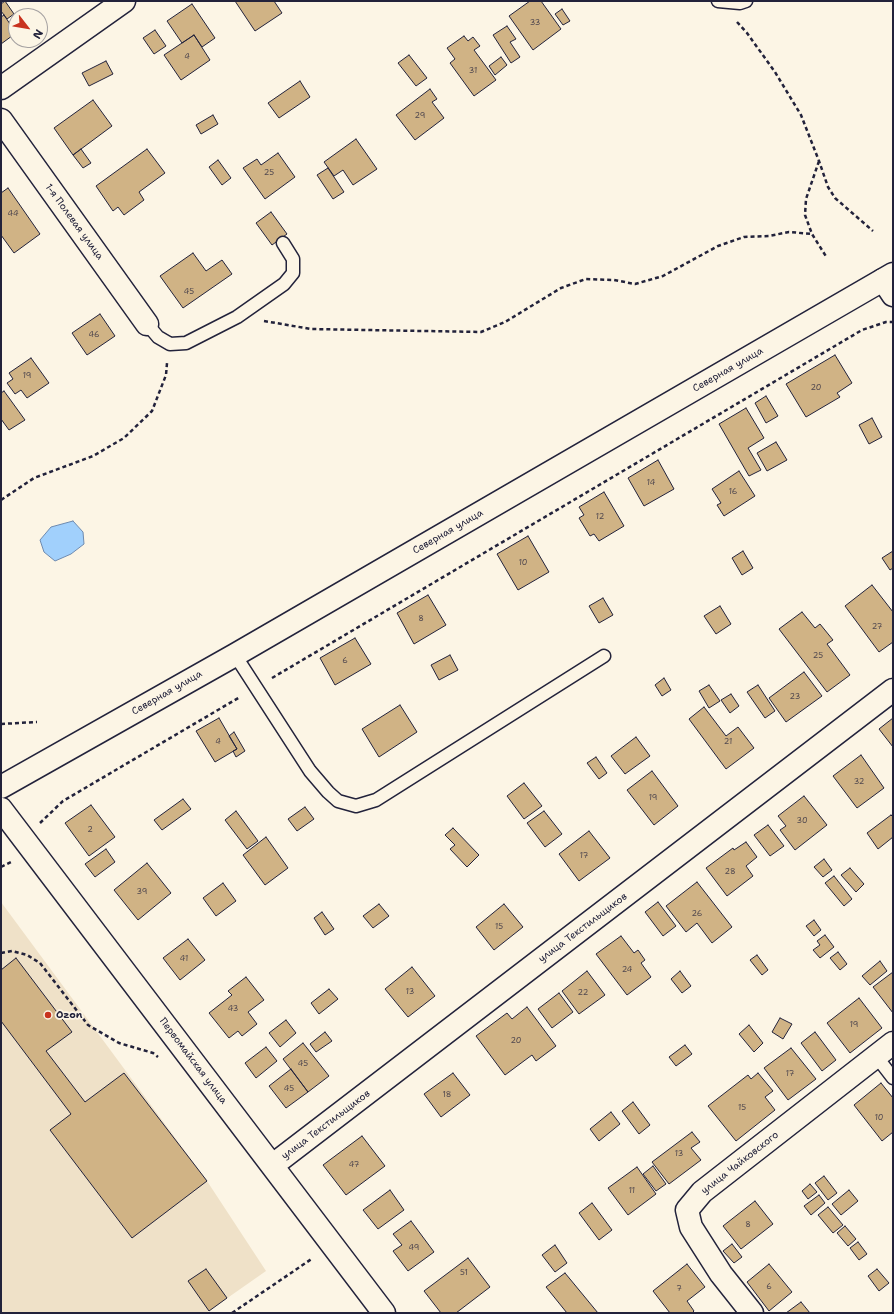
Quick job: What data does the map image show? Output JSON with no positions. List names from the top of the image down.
{
  "streets": {
    "street": [
      "1-я Полевая улица",
      "Северная улица",
      "улица Текстильщиков",
      "Первомайская улица",
      "улица Чайковского"
    ]
  },
  "crossings": [
    ["улица Текстильщиков", "Первомайская улица"]
  ],
  "places": ["Ozon"],
  "house_numbers": [
    "33",
    "4",
    "31",
    "29",
    "25",
    "44",
    "45",
    "46",
    "19",
    "20",
    "14",
    "16",
    "12",
    "10",
    "8",
    "27",
    "25",
    "6",
    "23",
    "4",
    "21",
    "32",
    "19",
    "30",
    "2",
    "17",
    "28",
    "39",
    "26",
    "15",
    "41",
    "24",
    "13",
    "22",
    "43",
    "19",
    "20",
    "45",
    "17",
    "45",
    "18",
    "15",
    "10",
    "13",
    "47",
    "11",
    "8",
    "49",
    "51",
    "6",
    "7"
  ],
  "north": "bottom right"
}
